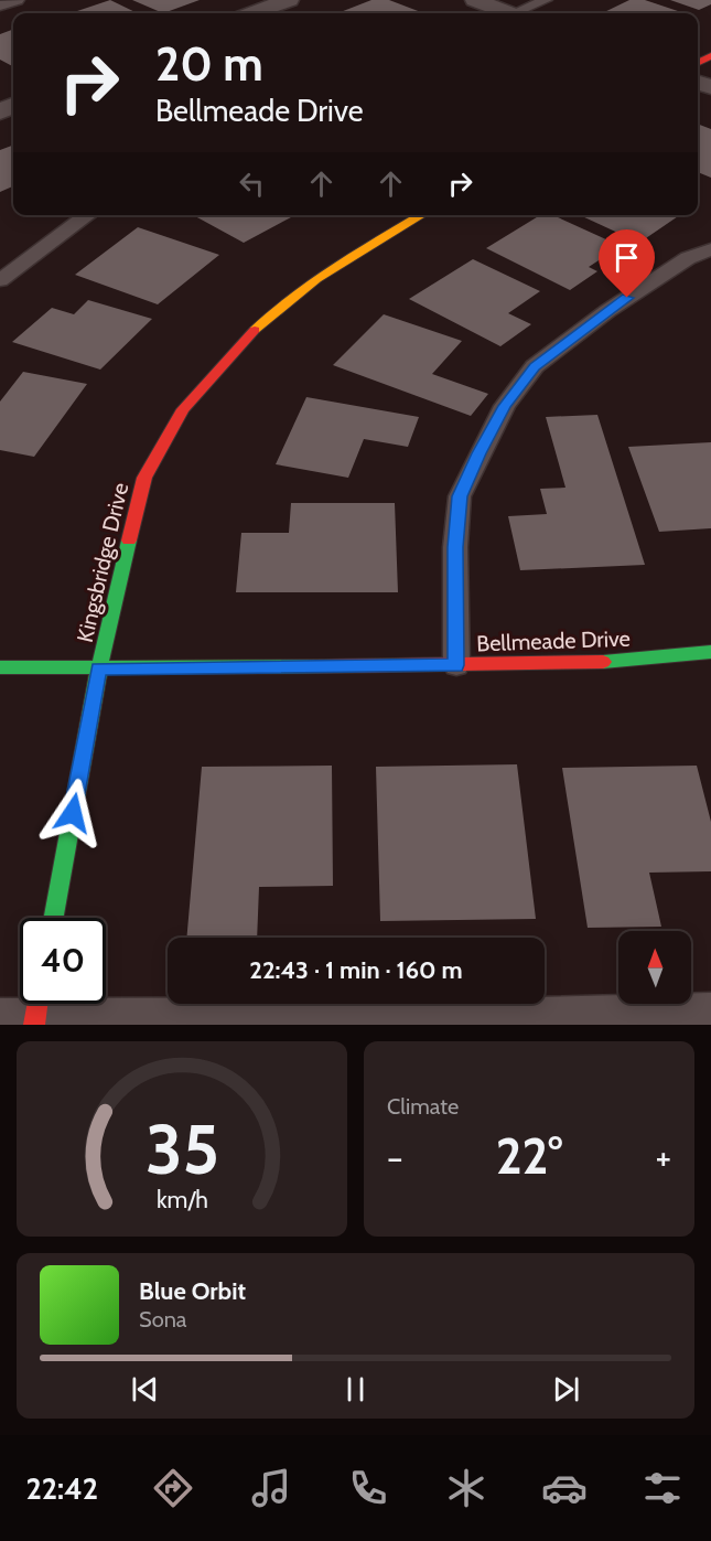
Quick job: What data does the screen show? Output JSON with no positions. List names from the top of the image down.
{
  "streets": {
    "street": ["Kingsbridge Drive", "Bellmeade Drive"]
  },
  "crossings": [
    ["Kingsbridge Drive", "Bellmeade Drive"]
  ],
  "north": "top",
  "page": {
    "turn": ["20 m", "Bellmeade Drive"],
    "limit": "40",
    "trip": "22:43 · 1 min · 160 m",
    "tile": "Climate",
    "heat": ["−", "22°", "+"],
    "song": ["Blue Orbit", "Sona"],
    "tabs": "22:42",
    "gauge": ["35", "km/h"]
  }
}
